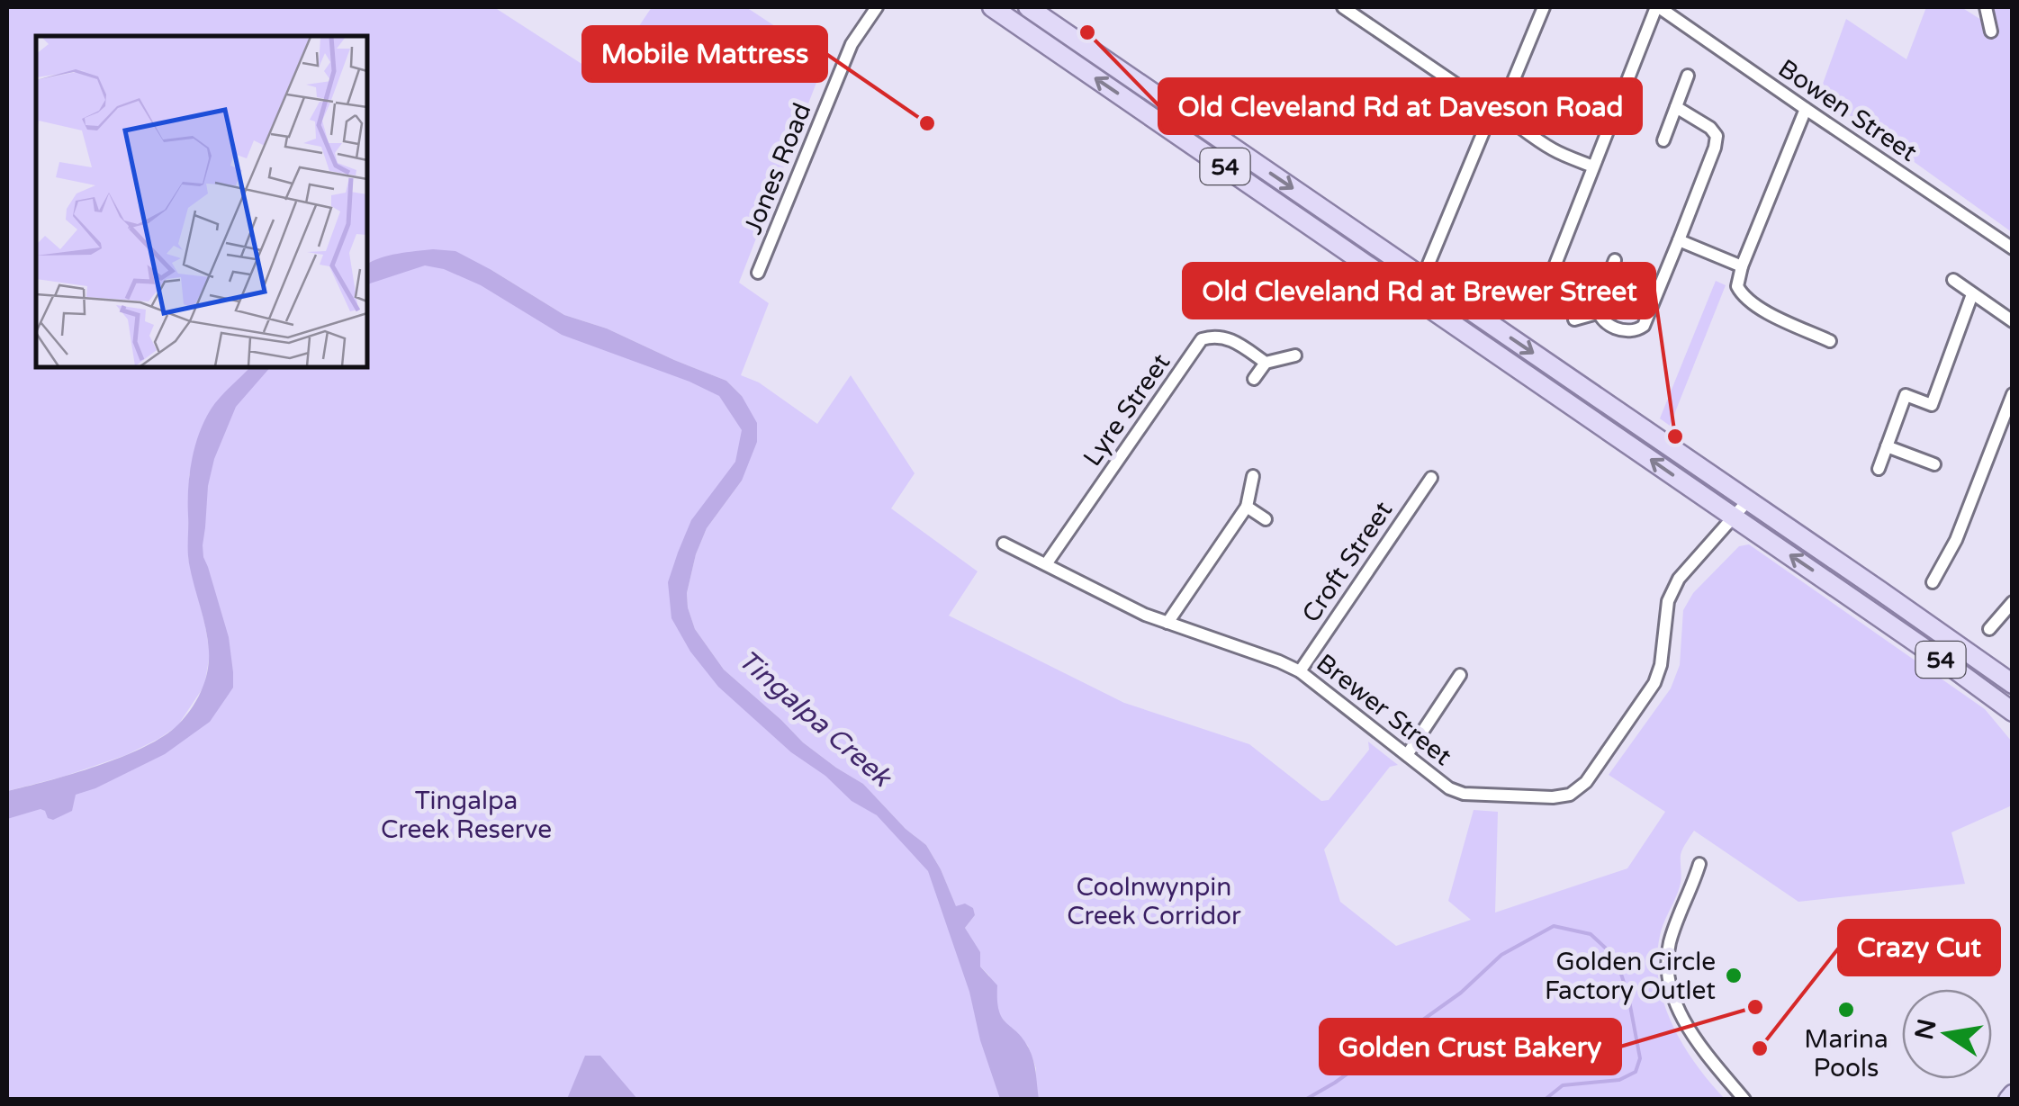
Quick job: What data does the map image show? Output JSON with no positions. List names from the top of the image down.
{
  "streets": {
    "main road": ["54"],
    "street": [
      "Bowen Street",
      "Jones Road",
      "Lyre Street",
      "Croft Street",
      "Brewer Street"
    ]
  },
  "crossings": [
    ["54", "Brewer Street"],
    ["Lyre Street", "Brewer Street"],
    ["Croft Street", "Brewer Street"]
  ],
  "water": ["Tingalpa Creek"],
  "parks": ["Tingalpa Creek Reserve", "Coolnwynpin Creek Corridor"],
  "places": [
    "Old Cleveland Rd at Daveson Road",
    "Mobile Mattress",
    "Old Cleveland Rd at Brewer Street",
    "Golden Circle Factory Outlet",
    "Golden Crust Bakery",
    "Marina Pools",
    "Crazy Cut"
  ],
  "north": "left"
}
